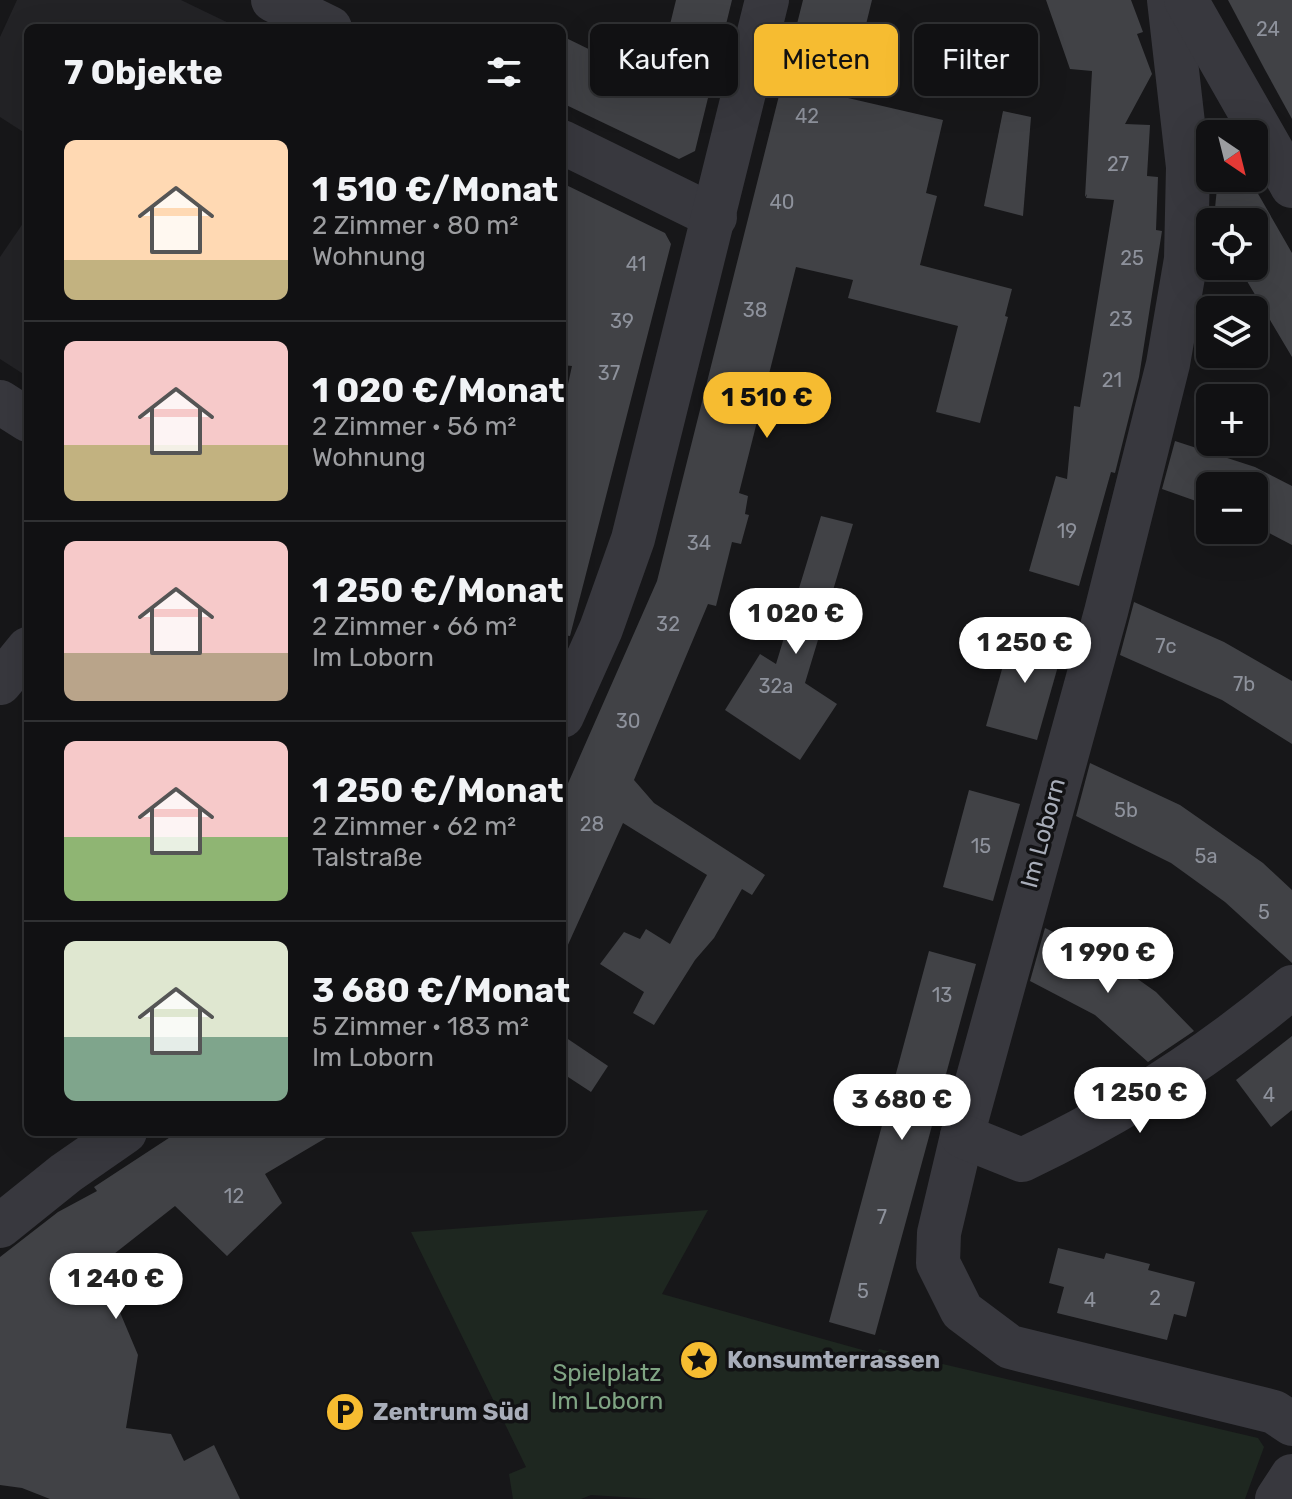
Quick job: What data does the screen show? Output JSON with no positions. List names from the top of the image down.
{
  "streets": {
    "street": ["Im Loborn"]
  },
  "parks": ["Spielplatz Im Loborn"],
  "places": {
    "place": ["Konsumterrassen"],
    "parking": ["Zentrum Süd"]
  },
  "house_numbers": [
    "24",
    "42",
    "27",
    "40",
    "25",
    "41",
    "38",
    "23",
    "39",
    "37",
    "21",
    "19",
    "34",
    "32",
    "7c",
    "7b",
    "32a",
    "30",
    "5b",
    "28",
    "15",
    "5a",
    "5",
    "13",
    "4",
    "12",
    "7",
    "5",
    "2",
    "4"
  ],
  "north": "bottom right",
  "page": {
    "chip": ["Kaufen", "Mieten", "Filter"],
    "heading": "7 Objekte",
    "map_buttons": ["+", "−"],
    "list": [
      {
        "name": "1 510 €/Monat",
        "note": "2 Zimmer · 80 m² · Wohnung"
      },
      {
        "name": "1 020 €/Monat",
        "note": "2 Zimmer · 56 m² · Wohnung"
      },
      {
        "name": "1 250 €/Monat",
        "note": "2 Zimmer · 66 m² · Im Loborn"
      },
      {
        "name": "1 250 €/Monat",
        "note": "2 Zimmer · 62 m² · Talstraße"
      },
      {
        "name": "3 680 €/Monat",
        "note": "5 Zimmer · 183 m² · Im Loborn"
      }
    ],
    "price": [
      "1 510 €",
      "1 020 €",
      "1 250 €",
      "1 990 €",
      "1 250 €",
      "3 680 €",
      "1 240 €"
    ]
  }
}
